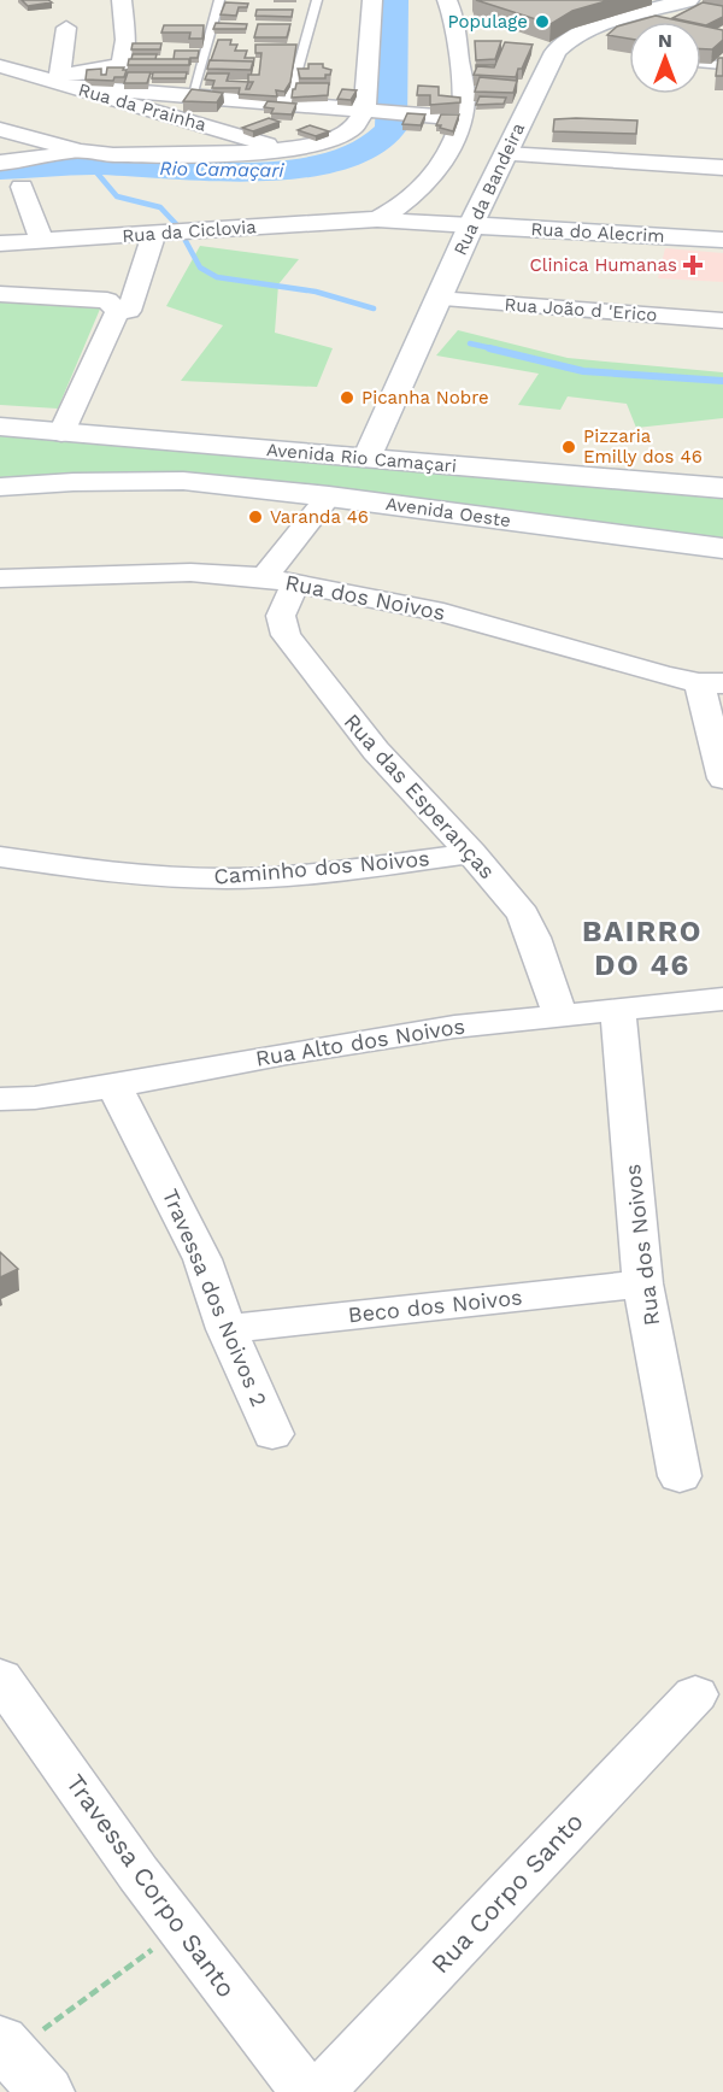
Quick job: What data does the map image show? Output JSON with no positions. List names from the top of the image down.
{
  "streets": {
    "street": [
      "Rua da Prainha",
      "Rua da Bandeira",
      "Rua da Ciclovia",
      "Rua do Alecrim",
      "Rua João d 'Erico",
      "Avenida Rio Camaçari",
      "Avenida Oeste",
      "Rua dos Noivos",
      "Rua das Esperanças",
      "Caminho dos Noivos",
      "Rua Alto dos Noivos",
      "Travessa dos Noivos 2",
      "Beco dos Noivos",
      "Travessa Corpo Santo",
      "Rua Corpo Santo"
    ]
  },
  "crossings": [
    ["Rua da Bandeira", "Rua da Ciclovia"],
    ["Rua da Bandeira", "Rua do Alecrim"],
    ["Rua da Bandeira", "Rua João d 'Erico"],
    ["Rua da Bandeira", "Avenida Rio Camaçari"],
    ["Rua da Ciclovia", "Rua do Alecrim"],
    ["Rua dos Noivos", "Rua das Esperanças"],
    ["Rua dos Noivos", "Rua Alto dos Noivos"],
    ["Rua dos Noivos", "Beco dos Noivos"],
    ["Rua das Esperanças", "Caminho dos Noivos"],
    ["Rua das Esperanças", "Rua Alto dos Noivos"],
    ["Rua Alto dos Noivos", "Travessa dos Noivos 2"],
    ["Travessa dos Noivos 2", "Beco dos Noivos"]
  ],
  "districts": ["BAIRRO DO 46"],
  "water": ["Rio Camaçari"],
  "places": {
    "other": [
      "Populage",
      "Picanha Nobre",
      "Pizzaria Emilly dos 46",
      "Varanda 46"
    ],
    "health": ["Clinica Humanas"]
  },
  "north": "top"
}
